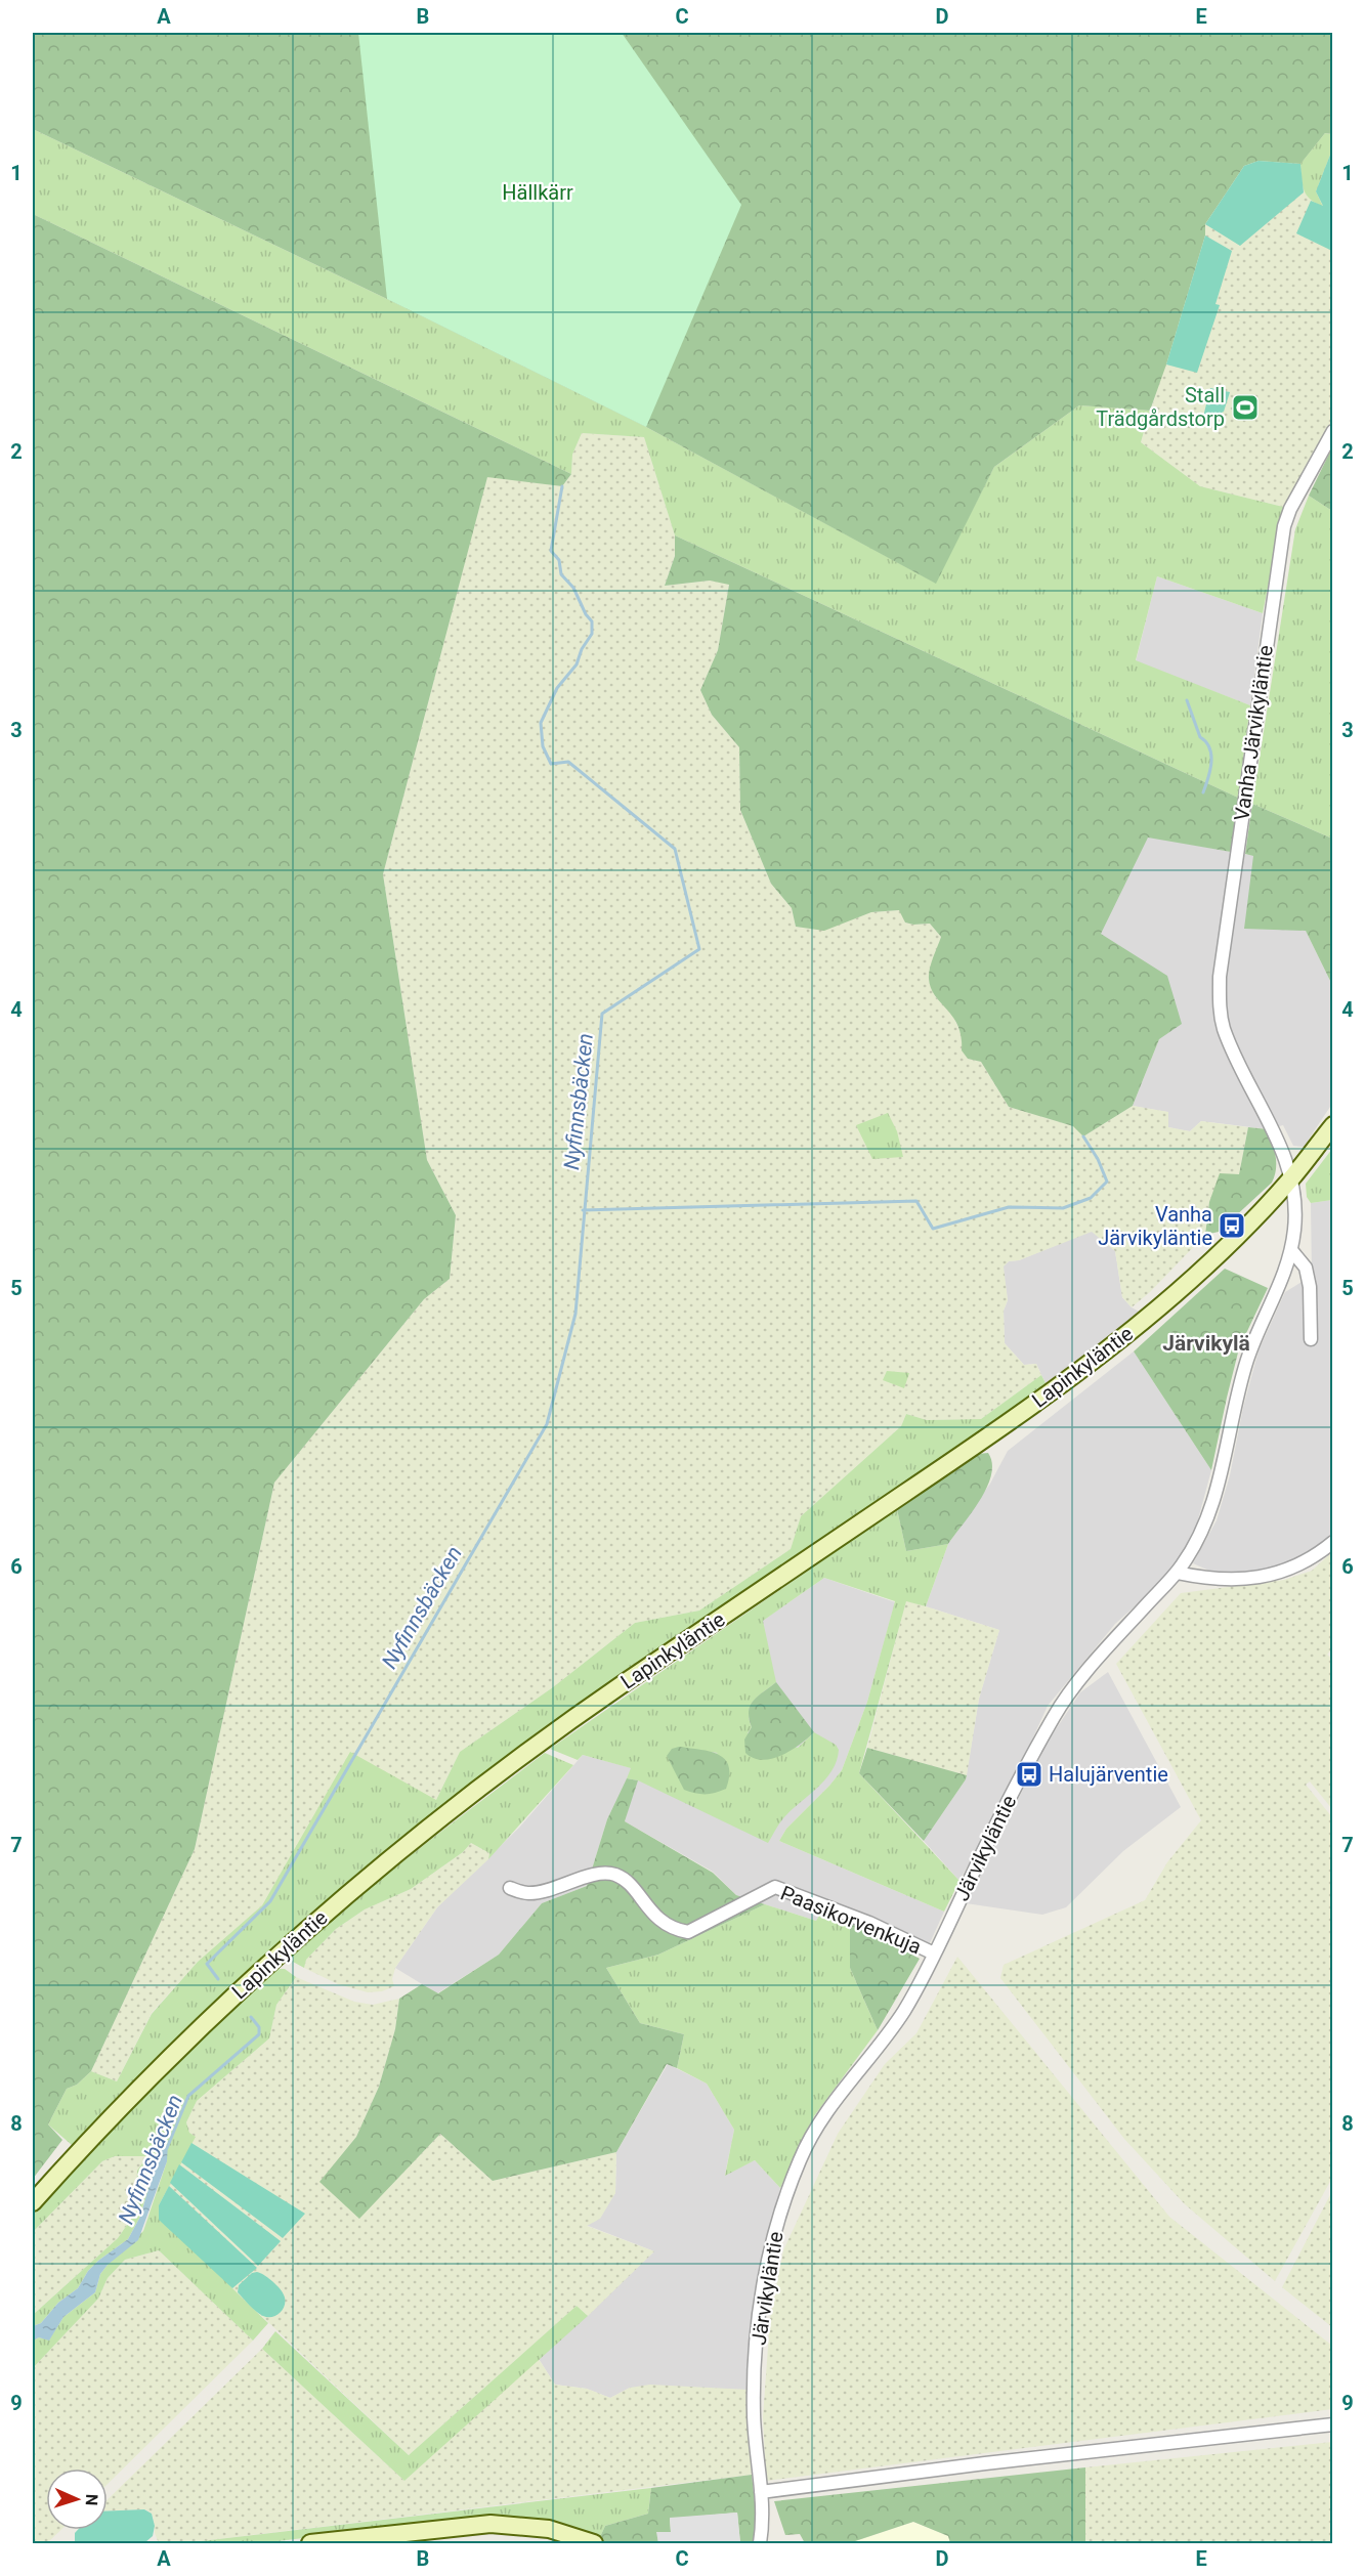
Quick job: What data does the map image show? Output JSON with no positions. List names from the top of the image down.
{
  "streets": {
    "main road": ["Lapinkyläntie"],
    "street": ["Vanha Järvikyläntie", "Järvikyläntie", "Paasikorvenkuja"]
  },
  "crossings": [
    ["Vanha Järvikyläntie", "Lapinkyläntie"],
    ["Vanha Järvikyläntie", "Järvikyläntie"],
    ["Lapinkyläntie", "Järvikyläntie"],
    ["Järvikyläntie", "Paasikorvenkuja"]
  ],
  "districts": ["Järvikylä"],
  "water": ["Nyfinnsbäcken"],
  "parks": ["Hällkärr"],
  "places": {
    "sports": ["Stall Trädgårdstorp"],
    "bus stop": ["Vanha Järvikyläntie", "Halujärventie"]
  },
  "north": "right",
  "grid": {
    "columns": [
      "A",
      "B",
      "C",
      "D",
      "E"
    ],
    "rows": [
      "1",
      "2",
      "3",
      "4",
      "5",
      "6",
      "7",
      "8",
      "9"
    ]
  }
}
